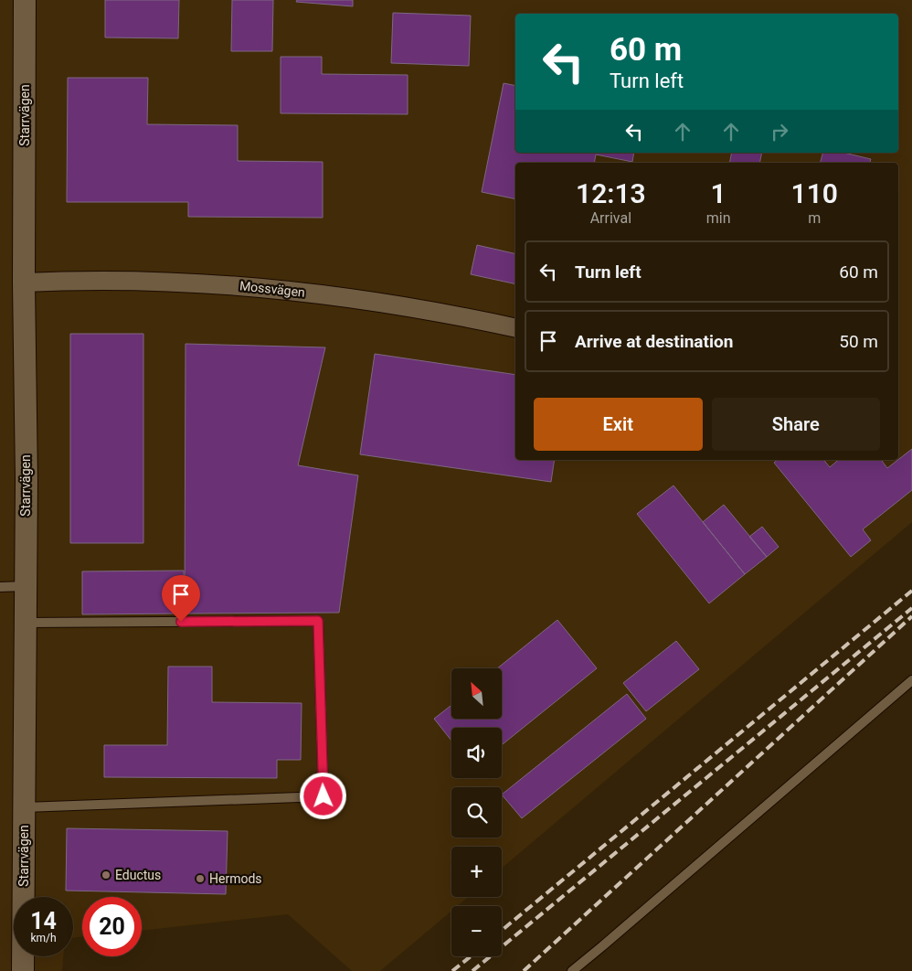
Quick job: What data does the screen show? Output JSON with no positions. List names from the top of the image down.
{
  "streets": {
    "street": ["Starrvägen", "Mossvägen"]
  },
  "crossings": [
    ["Starrvägen", "Mossvägen"]
  ],
  "places": ["Eductus", "Hermods"],
  "north": "top left",
  "page": {
    "turn": ["60 m", "Turn left"],
    "eta": [
      "12:13",
      "Arrival",
      "1",
      "min",
      "110",
      "m"
    ],
    "list": [
      {
        "name": "Turn left",
        "value": "60 m"
      },
      {
        "name": "Arrive at destination",
        "value": "50 m"
      }
    ],
    "buttons": ["Exit", "Share"],
    "map_buttons": ["+", "−"],
    "speed": "14 km/h",
    "limit": "20"
  }
}
